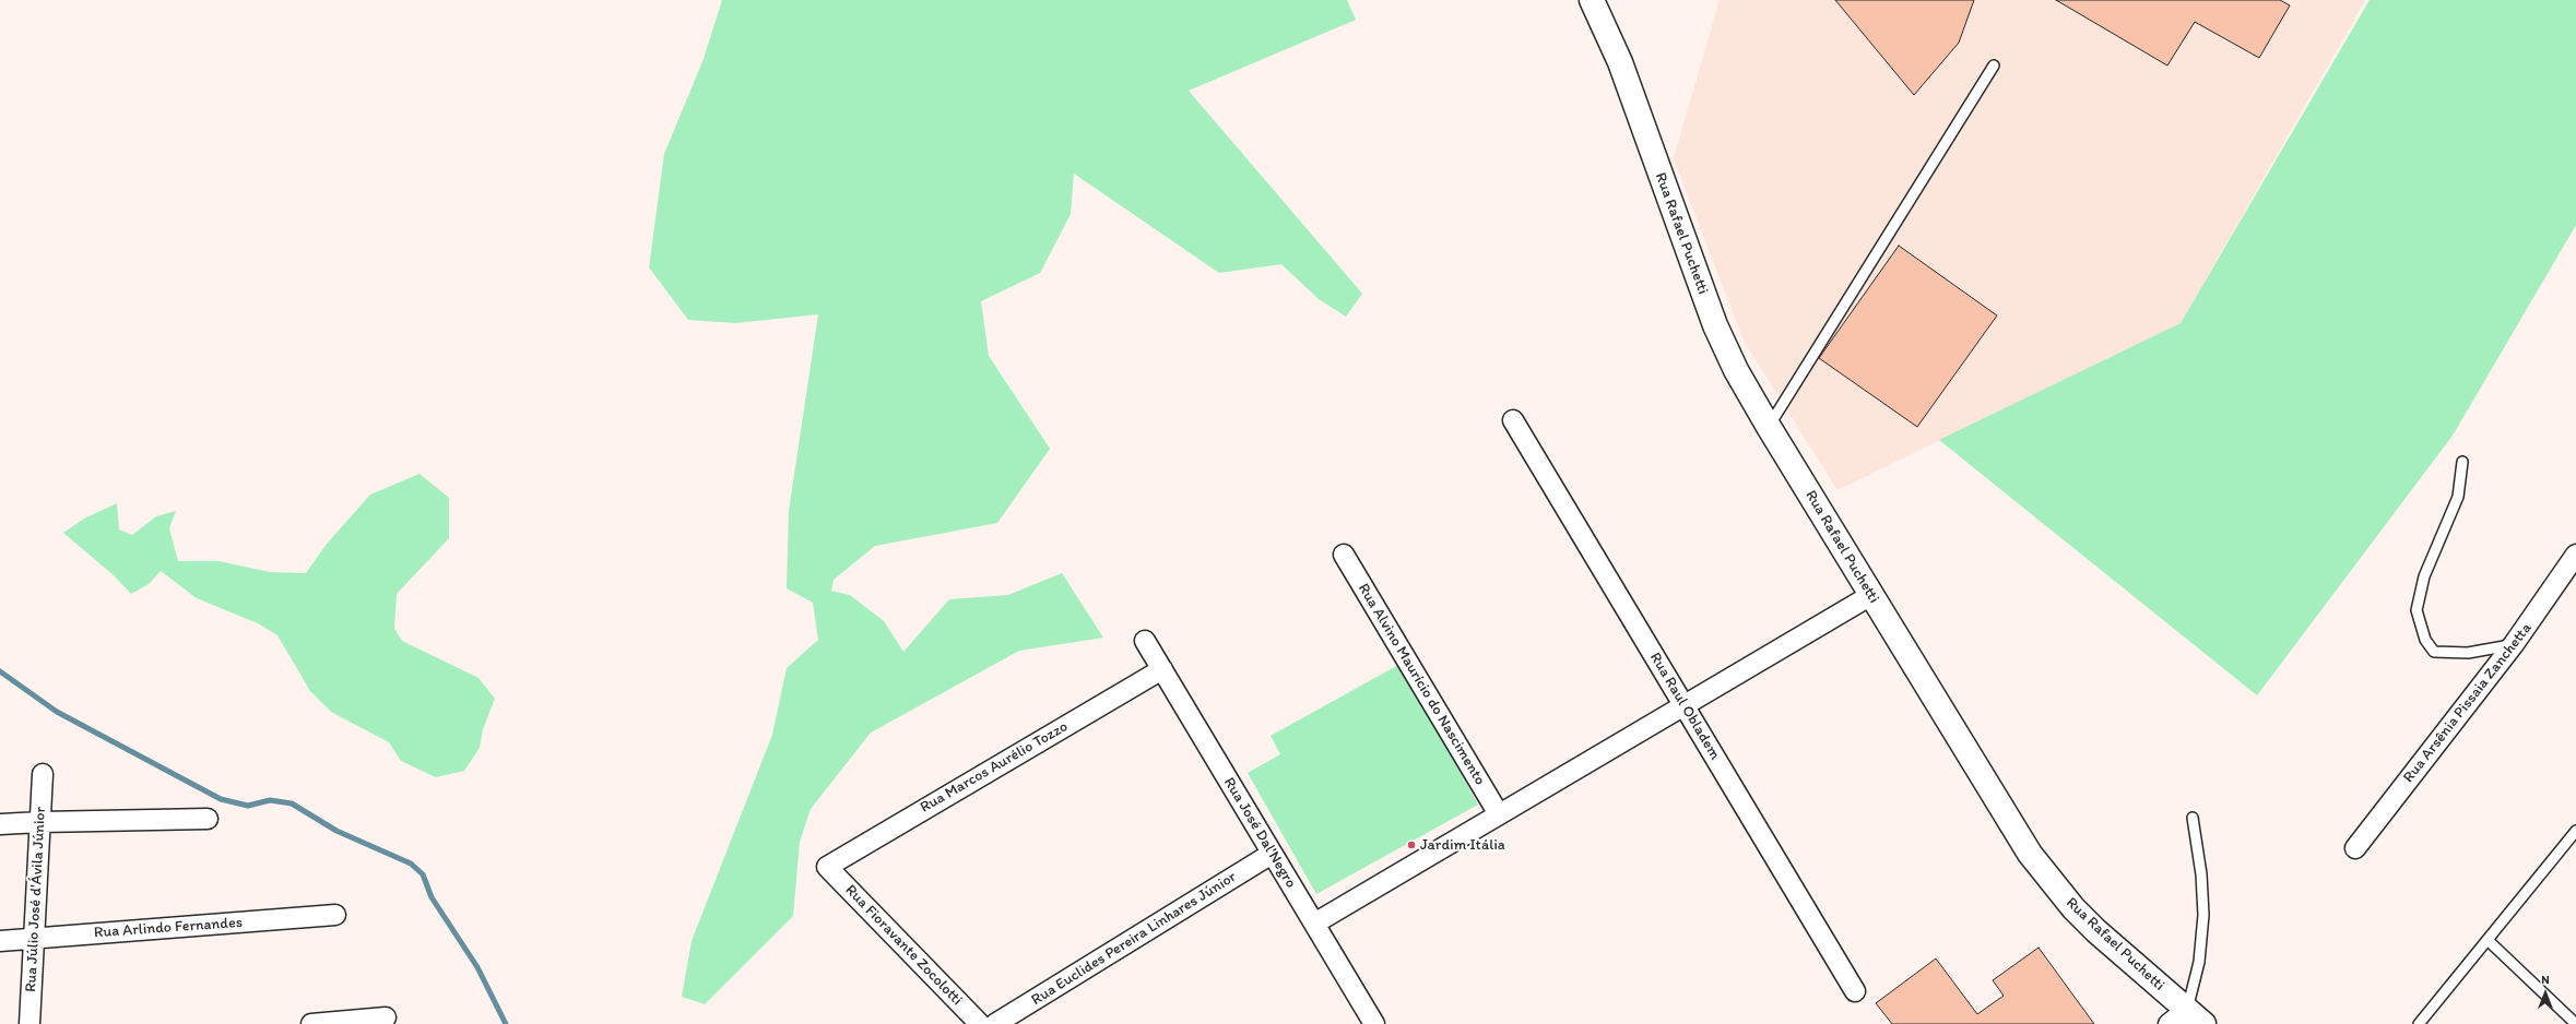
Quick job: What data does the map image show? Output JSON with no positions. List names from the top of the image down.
{
  "streets": {
    "street": [
      "Rua Rafael Puchetti",
      "Rua Alvino Maurício do Nascimento",
      "Rua Arsênia Pissaia Zanchetta",
      "Rua Raul Obladem",
      "Rua Marcos Aurélio Tozzo",
      "Rua José Dal'Negro",
      "Rua Júlio José d'Ávila Júnior",
      "Rua Arlindo Fernandes",
      "Rua Euclides Pereira Linhares Júnior",
      "Rua Fioravante Zocolotti"
    ]
  },
  "crossings": [
    ["Rua Marcos Aurélio Tozzo", "Rua José Dal'Negro"],
    ["Rua Marcos Aurélio Tozzo", "Rua Fioravante Zocolotti"],
    ["Rua José Dal'Negro", "Rua Euclides Pereira Linhares Júnior"],
    ["Rua Júlio José d'Ávila Júnior", "Rua Arlindo Fernandes"]
  ],
  "places": ["Jardim Itália"],
  "north": "top"
}
